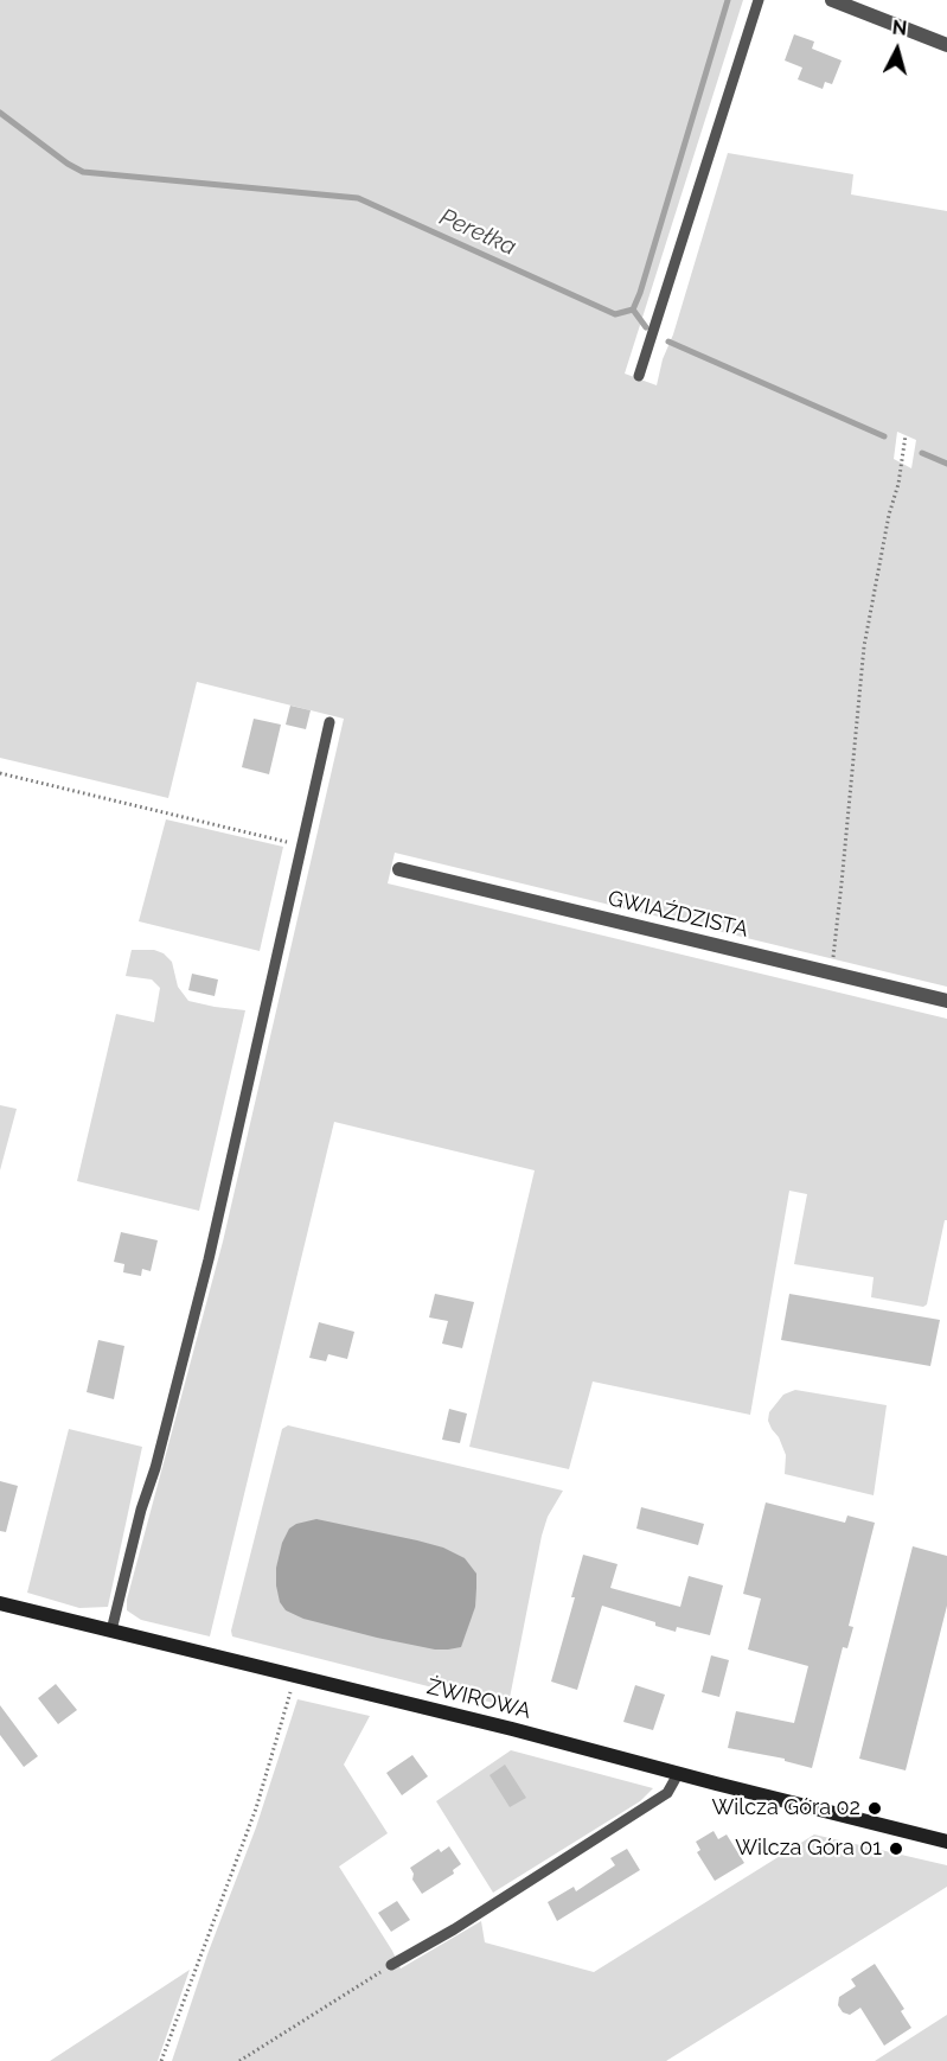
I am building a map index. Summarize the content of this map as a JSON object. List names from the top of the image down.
{
  "streets": {
    "street": ["GWIAŹDZISTA", "ŻWIROWA"]
  },
  "water": ["Perełka"],
  "places": ["Wilcza Góra 02", "Wilcza Góra 01"],
  "north": "top"
}
